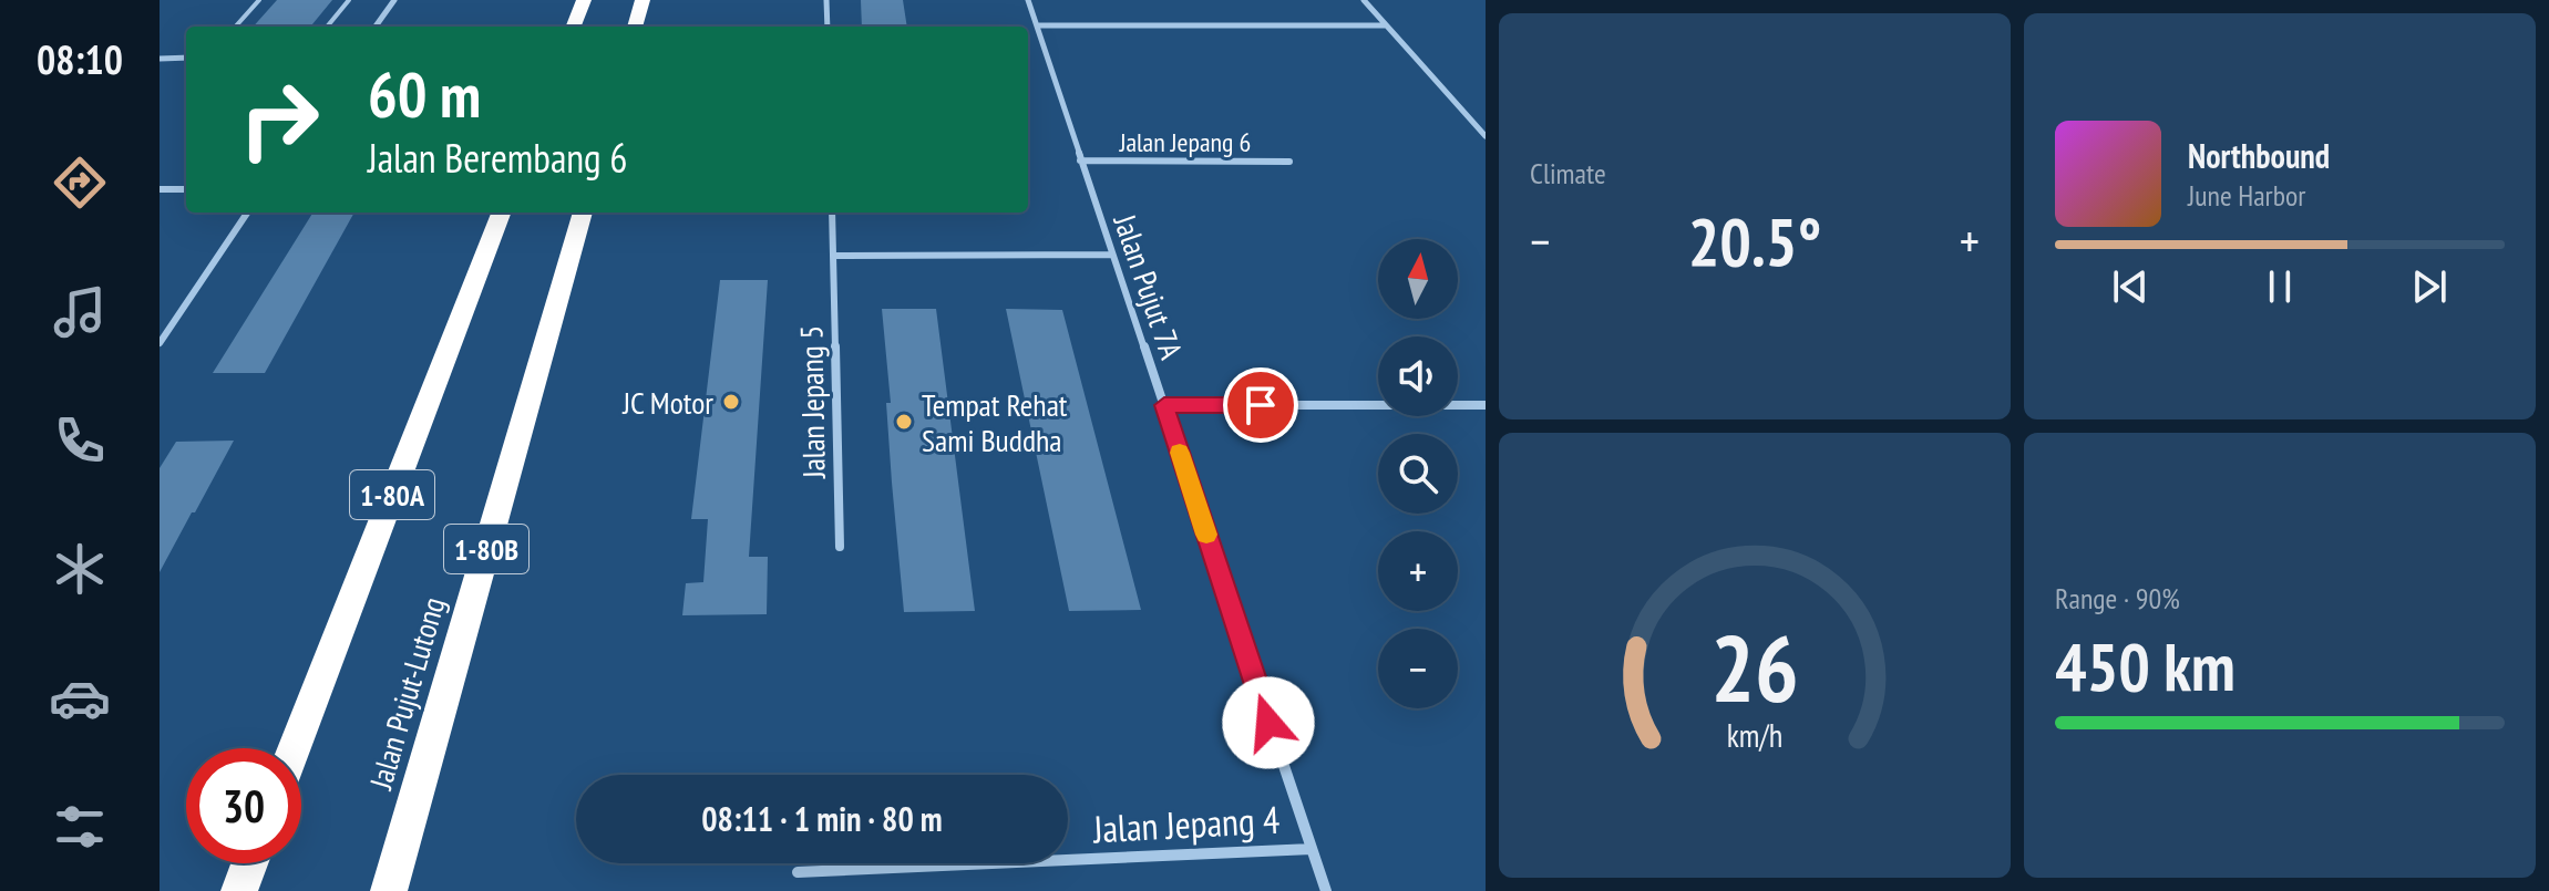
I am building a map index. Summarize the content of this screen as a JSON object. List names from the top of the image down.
{
  "streets": {
    "highway": ["1-80A", "1-80B", "Jalan Pujut-Lutong"],
    "street": [
      "Jalan Jepang 6",
      "Jalan Pujut 7A",
      "Jalan Jepang 5",
      "Jalan Jepang 4"
    ]
  },
  "crossings": [
    ["Jalan Jepang 6", "Jalan Pujut 7A"],
    ["Jalan Pujut 7A", "Jalan Jepang 4"]
  ],
  "places": ["JC Motor", "Tempat Rehat Sami Buddha"],
  "north": "top",
  "page": {
    "tabs": "08:10",
    "tile": [
      "Climate",
      ["Range · 90%", "450 km"]
    ],
    "turn": ["60 m", "Jalan Berembang 6"],
    "song": ["Northbound", "June Harbor"],
    "heat": ["−", "20.5°", "+"],
    "map_buttons": ["+", "−"],
    "limit": "30",
    "trip": "08:11 · 1 min · 80 m",
    "gauge": ["26", "km/h"]
  }
}
